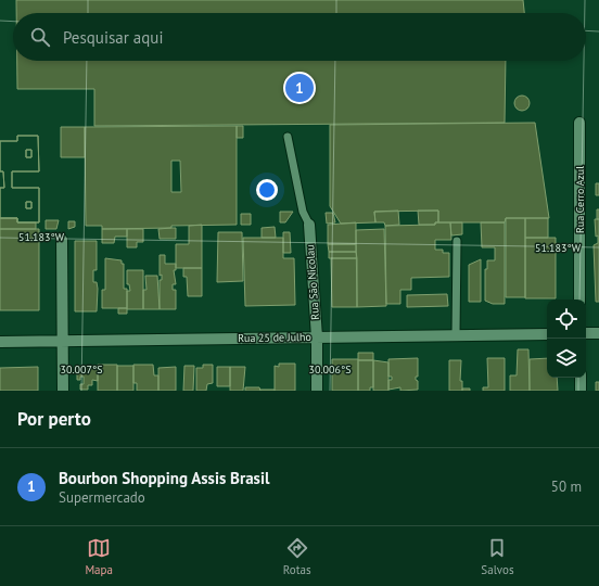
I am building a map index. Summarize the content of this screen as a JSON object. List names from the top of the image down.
{
  "streets": {
    "street": ["Rua Cerro Azul", "Rua São Nicolau", "Rua 25 de Julho"]
  },
  "crossings": [
    ["Rua São Nicolau", "Rua 25 de Julho"]
  ],
  "page": {
    "search": "Pesquisar aqui",
    "pins": "1",
    "heading": "Por perto",
    "list": [
      {
        "mark": "1",
        "name": "Bourbon Shopping Assis Brasil",
        "note": "Supermercado",
        "value": "50 m"
      }
    ],
    "nav": ["Mapa", "Rotas", "Salvos"]
  },
  "coordinates": ["51.183°W", "30.007°S", "30.006°S"]
}
